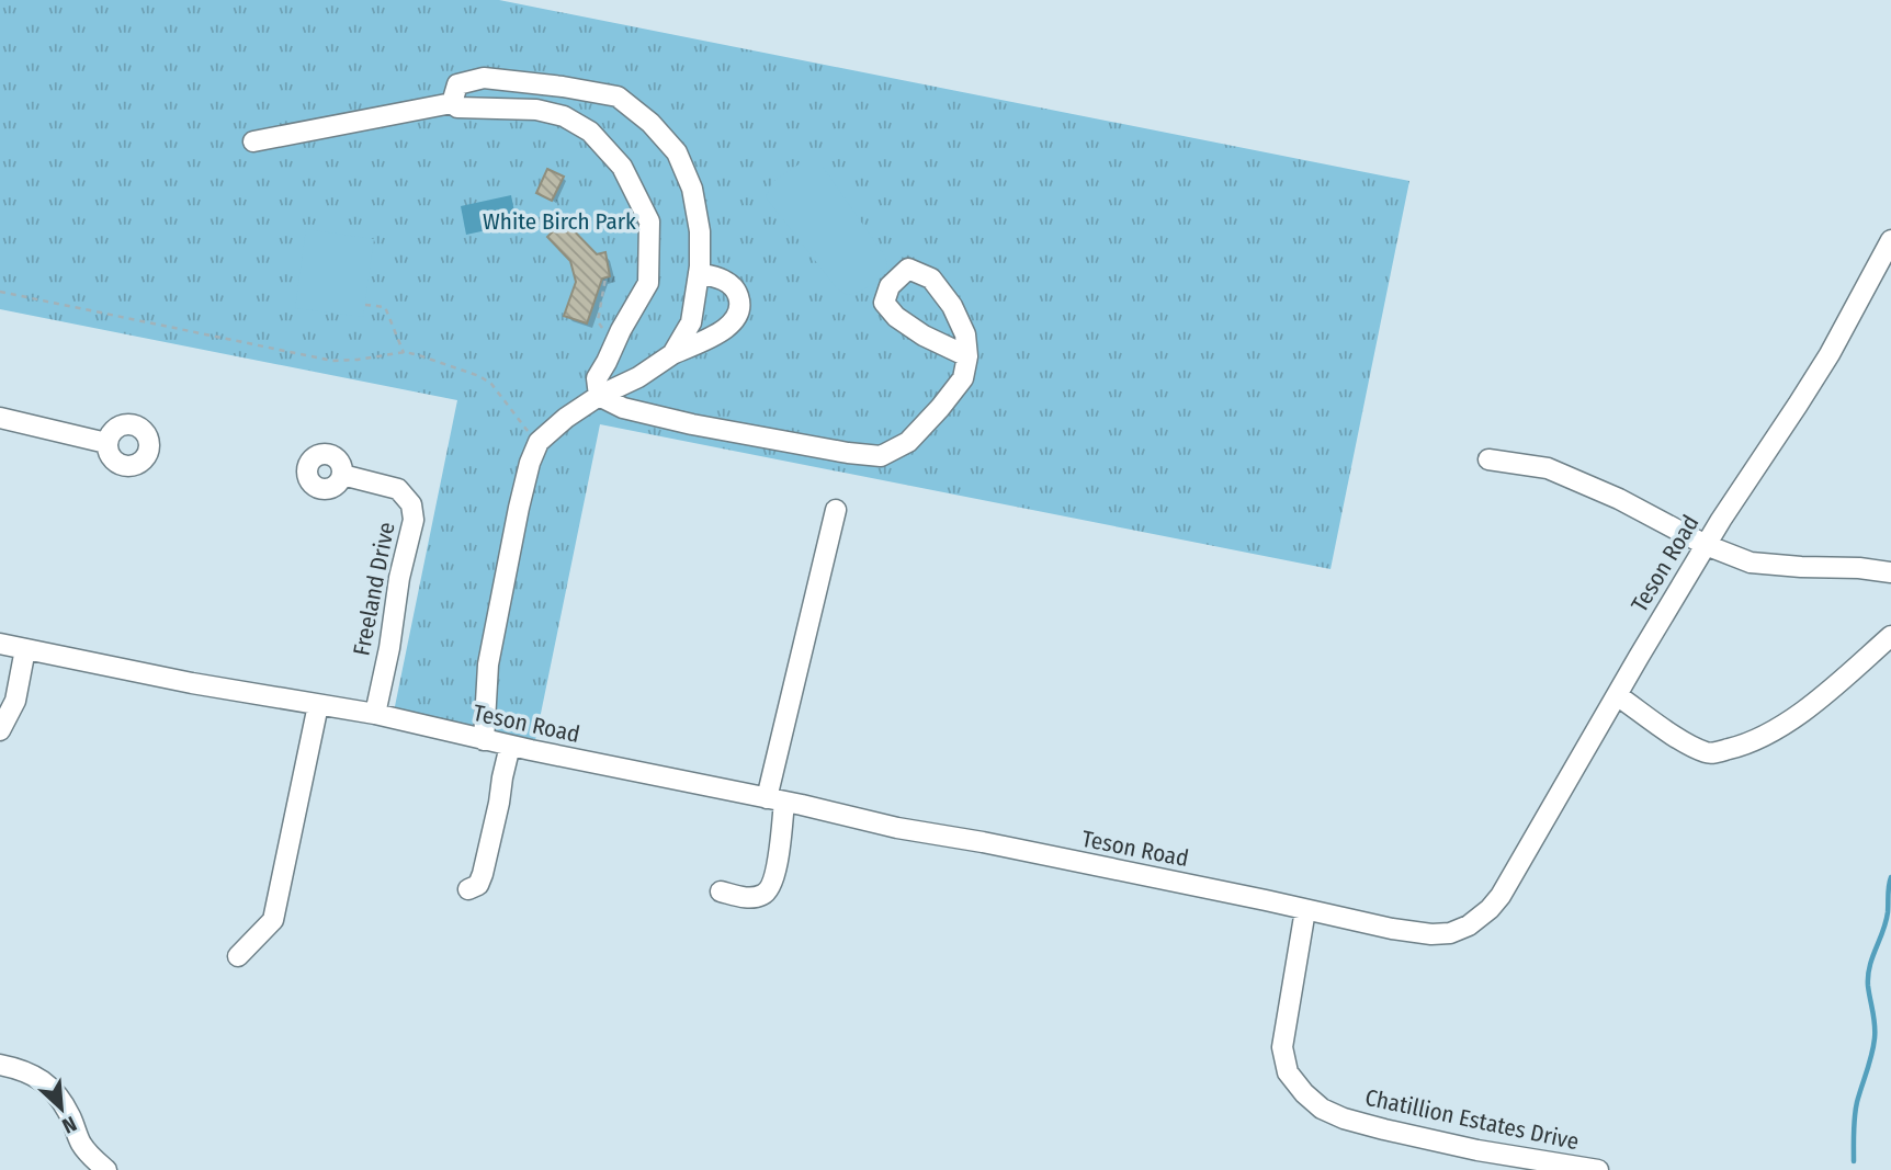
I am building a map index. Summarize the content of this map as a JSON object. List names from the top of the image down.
{
  "streets": {
    "street": ["Teson Road", "Freeland Drive", "Chatillion Estates Drive"]
  },
  "crossings": [
    ["Teson Road", "Freeland Drive"],
    ["Teson Road", "Chatillion Estates Drive"]
  ],
  "parks": ["White Birch Park"],
  "north": "bottom right"
}
